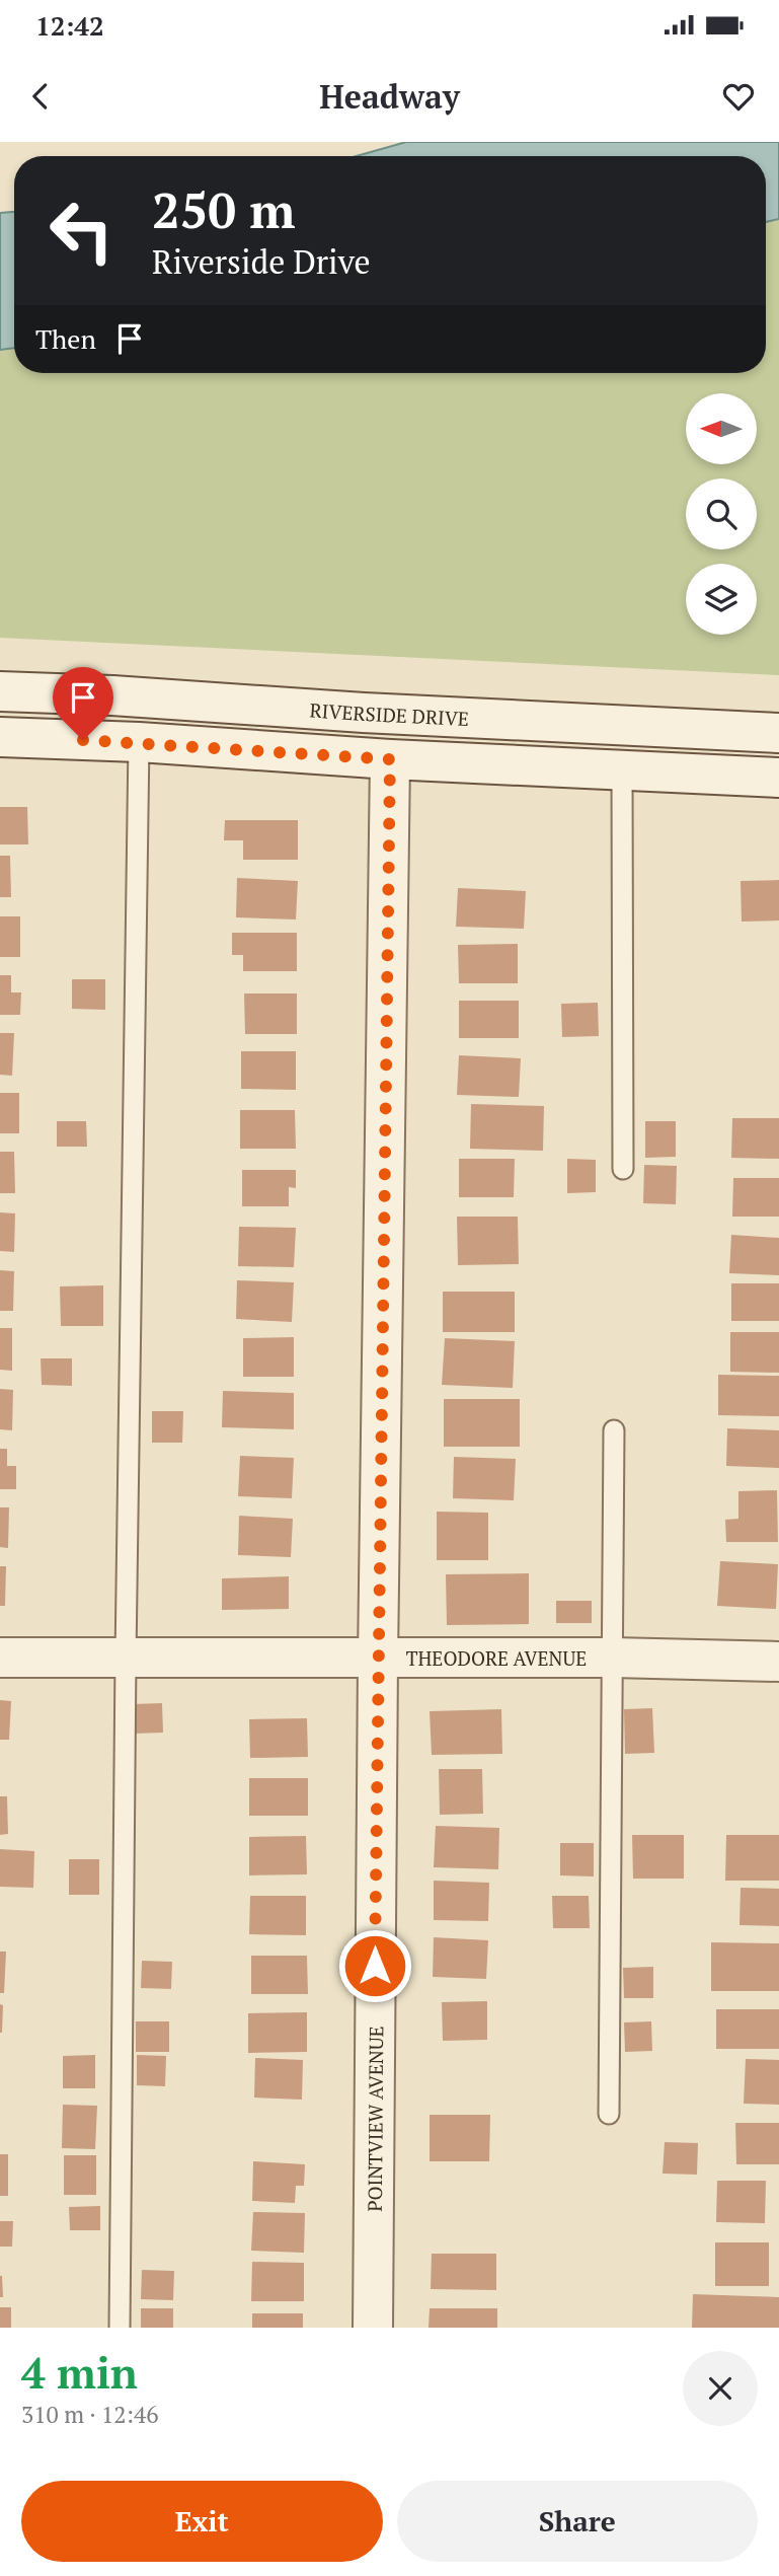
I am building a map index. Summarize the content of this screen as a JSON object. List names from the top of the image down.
{
  "streets": {
    "street": ["RIVERSIDE DRIVE", "THEODORE AVENUE", "POINTVIEW AVENUE"]
  },
  "crossings": [
    ["THEODORE AVENUE", "POINTVIEW AVENUE"]
  ],
  "north": "left",
  "page": {
    "status": "12:42",
    "header": "Headway",
    "turn": ["250 m", "Riverside Drive"],
    "then": "Then",
    "heading": ["4 min", "310 m · 12:46"],
    "buttons": ["Exit", "Share"]
  }
}
